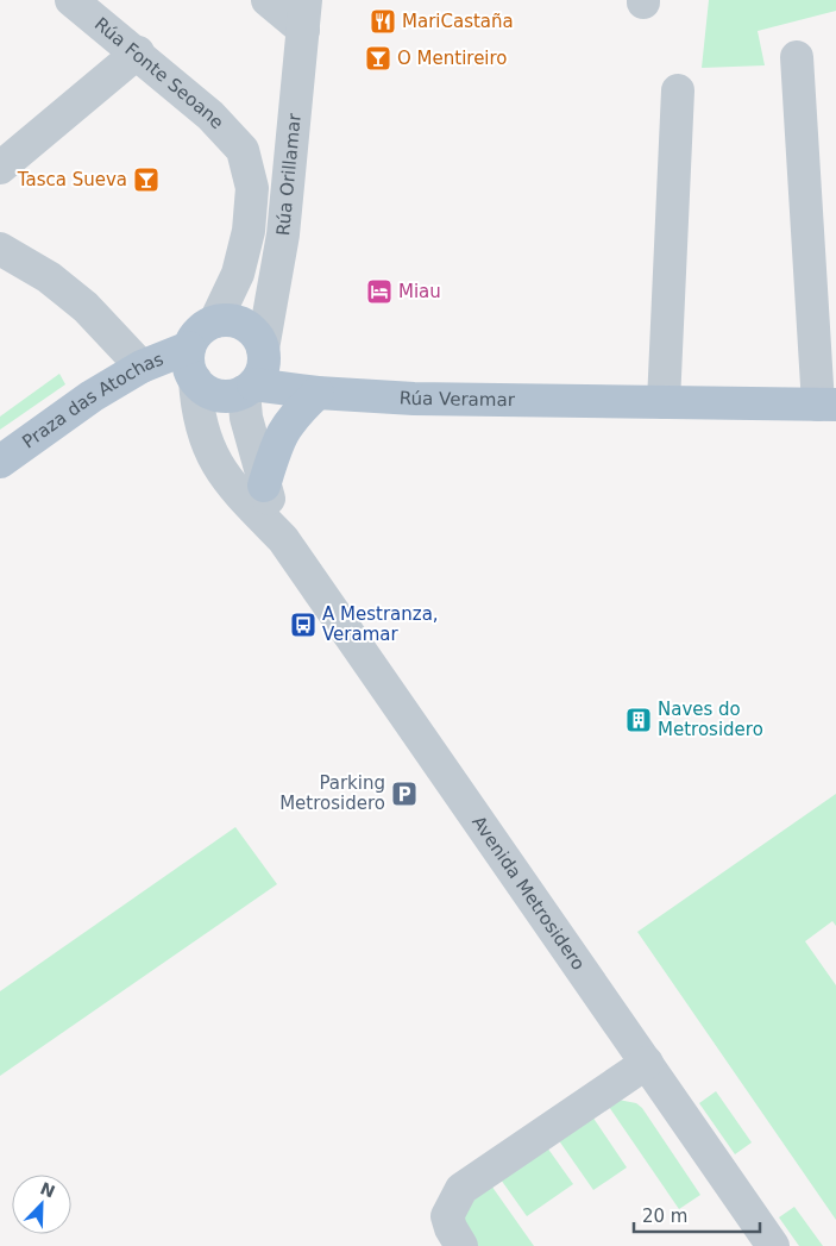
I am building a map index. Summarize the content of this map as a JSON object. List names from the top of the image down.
{
  "streets": {
    "main road": ["Rúa Veramar", "Praza das Atochas"],
    "street": ["Rúa Fonte Seoane", "Rúa Orillamar", "Avenida Metrosidero"]
  },
  "crossings": [
    ["Rúa Fonte Seoane", "Praza das Atochas"],
    ["Rúa Orillamar", "Rúa Veramar"],
    ["Rúa Orillamar", "Praza das Atochas"],
    ["Rúa Orillamar", "Avenida Metrosidero"],
    ["Rúa Veramar", "Praza das Atochas"],
    ["Rúa Veramar", "Avenida Metrosidero"],
    ["Praza das Atochas", "Avenida Metrosidero"]
  ],
  "places": {
    "restaurant": ["MariCastaña"],
    "bar": ["O Mentireiro", "Tasca Sueva"],
    "hotel": ["Miau"],
    "bus stop": ["A Mestranza, Veramar"],
    "building": ["Naves do Metrosidero"],
    "parking": ["Parking Metrosidero"]
  },
  "scale_bar": "20 m",
  "north": "top right"
}
